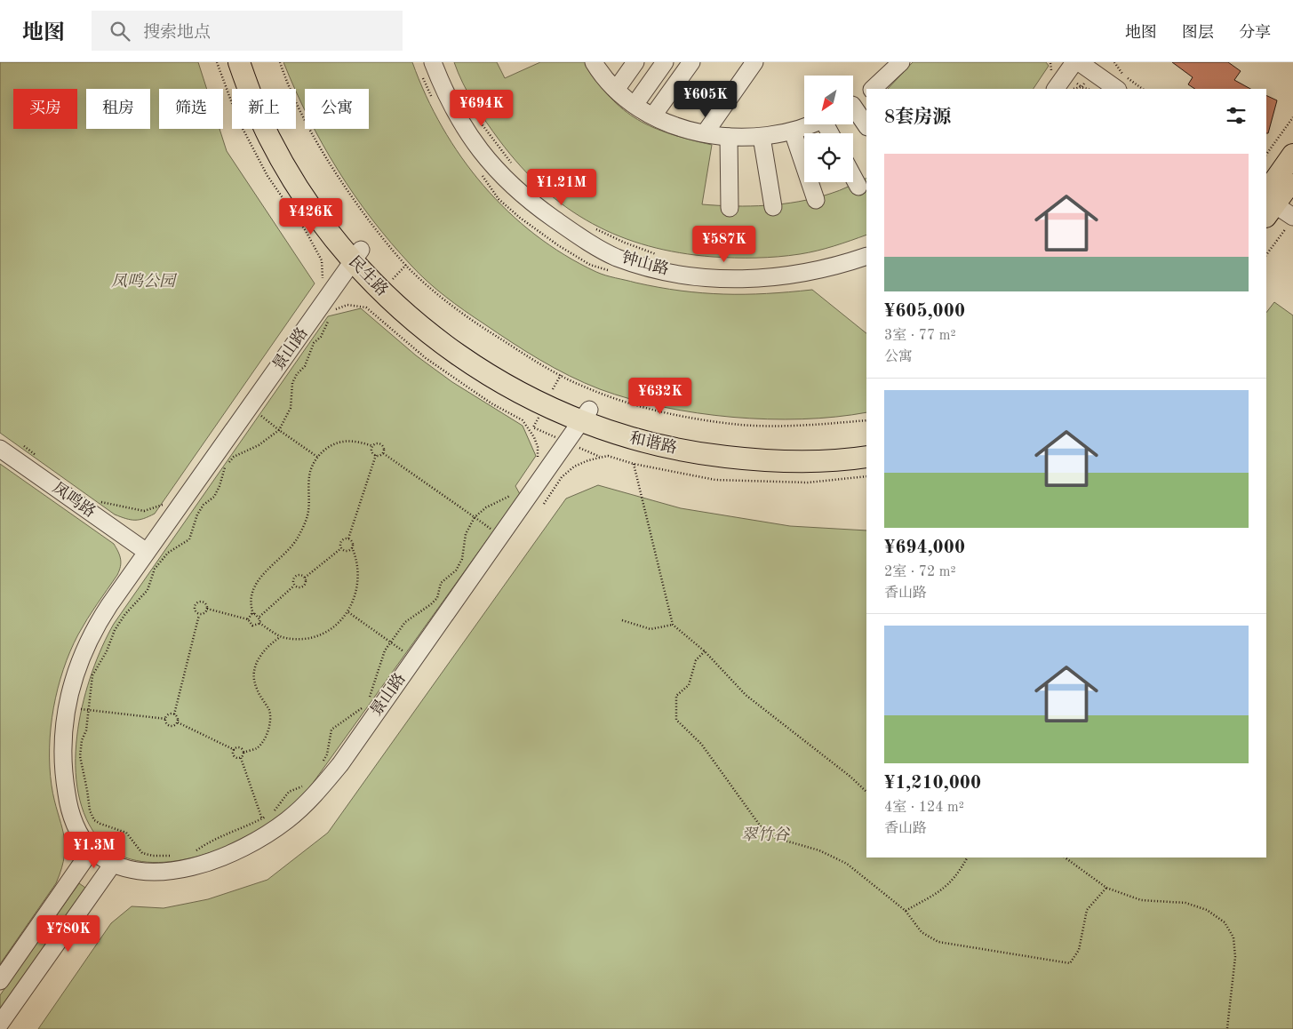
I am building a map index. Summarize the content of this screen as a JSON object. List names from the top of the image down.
{
  "streets": {
    "main road": ["民生路", "和谐路"],
    "street": ["钟山路", "景山路", "凤鸣路"]
  },
  "crossings": [
    ["民生路", "景山路"],
    ["民生路", "和谐路"],
    ["景山路", "和谐路"],
    ["景山路", "凤鸣路"]
  ],
  "parks": ["凤鸣公园", "翠竹谷"],
  "north": "bottom left",
  "page": {
    "header": "地图",
    "search": "搜索地点",
    "nav": ["地图", "图层", "分享"],
    "price": [
      "¥605K",
      "¥694K",
      "¥1.21M",
      "¥426K",
      "¥587K",
      "¥632K",
      "¥1.3M",
      "¥780K"
    ],
    "chip": [
      "买房",
      "租房",
      "筛选",
      "新上",
      "公寓"
    ],
    "heading": "8套房源",
    "list": [
      {
        "name": "¥605,000",
        "note": "3室 · 77 m² · 公寓"
      },
      {
        "name": "¥694,000",
        "note": "2室 · 72 m² · 香山路"
      },
      {
        "name": "¥1,210,000",
        "note": "4室 · 124 m² · 香山路"
      }
    ]
  }
}
